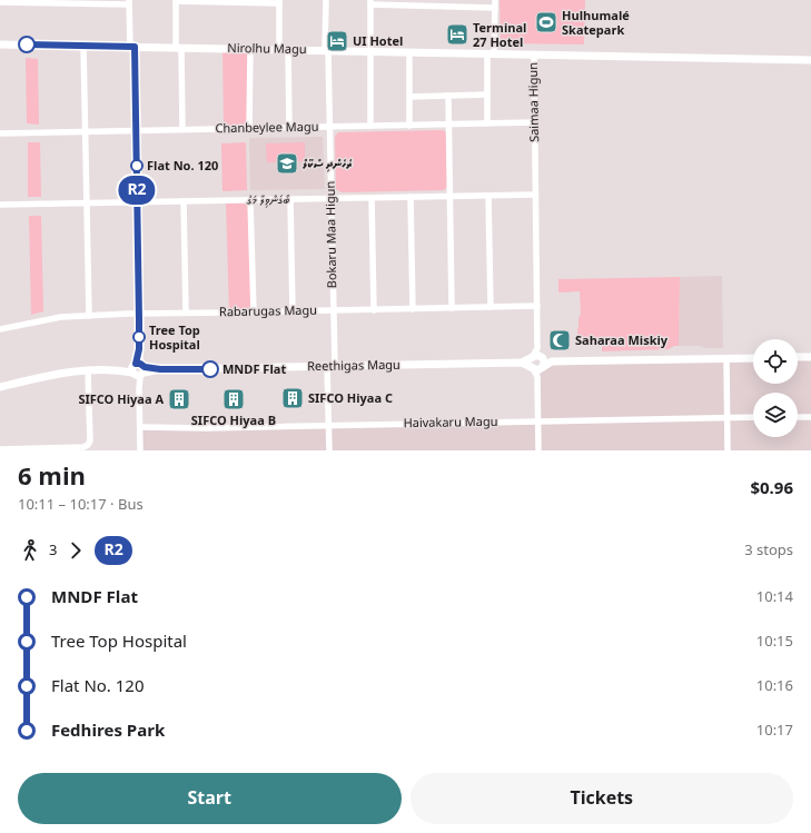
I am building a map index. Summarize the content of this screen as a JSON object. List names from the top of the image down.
{
  "streets": {
    "street": [
      "Nirolhu Magu",
      "Saimaa Higun",
      "Chanbeylee Magu",
      "ބޯގަންވިލާ މަގު",
      "Bokaru Maa Higun",
      "Rabarugas Magu",
      "Reethigas Magu",
      "Haivakaru Magu"
    ]
  },
  "crossings": [
    ["Nirolhu Magu", "Saimaa Higun"],
    ["Nirolhu Magu", "Bokaru Maa Higun"],
    ["Saimaa Higun", "Chanbeylee Magu"],
    ["Saimaa Higun", "ބޯގަންވިލާ މަގު"],
    ["Saimaa Higun", "Rabarugas Magu"],
    ["Saimaa Higun", "Reethigas Magu"],
    ["Chanbeylee Magu", "Bokaru Maa Higun"],
    ["ބޯގަންވިލާ މަގު", "Bokaru Maa Higun"],
    ["Bokaru Maa Higun", "Rabarugas Magu"],
    ["Bokaru Maa Higun", "Reethigas Magu"],
    ["Bokaru Maa Higun", "Haivakaru Magu"]
  ],
  "places": {
    "sports": ["Hulhumalé Skatepark"],
    "hotel": ["Terminal 27 Hotel", "UI Hotel"],
    "school or university": ["ރެހެންދި ސްކޫލް"],
    "other": ["Flat No. 120", "Tree Top Hospital", "MNDF Flat"],
    "mosque": ["Saharaa Miskiy"],
    "building": ["SIFCO Hiyaa C", "SIFCO Hiyaa A", "SIFCO Hiyaa B"]
  },
  "lines": ["bus line R2"],
  "page": {
    "on_map": "R2",
    "heading": ["6 min", "10:11 – 10:17 · Bus", "$0.96"],
    "legs": ["3", "R2", "3 stops"],
    "list": [
      {
        "name": "MNDF Flat",
        "value": "10:14"
      },
      {
        "name": "Tree Top Hospital",
        "value": "10:15"
      },
      {
        "name": "Flat No. 120",
        "value": "10:16"
      },
      {
        "name": "Fedhires Park",
        "value": "10:17"
      }
    ],
    "buttons": ["Start", "Tickets"]
  }
}
